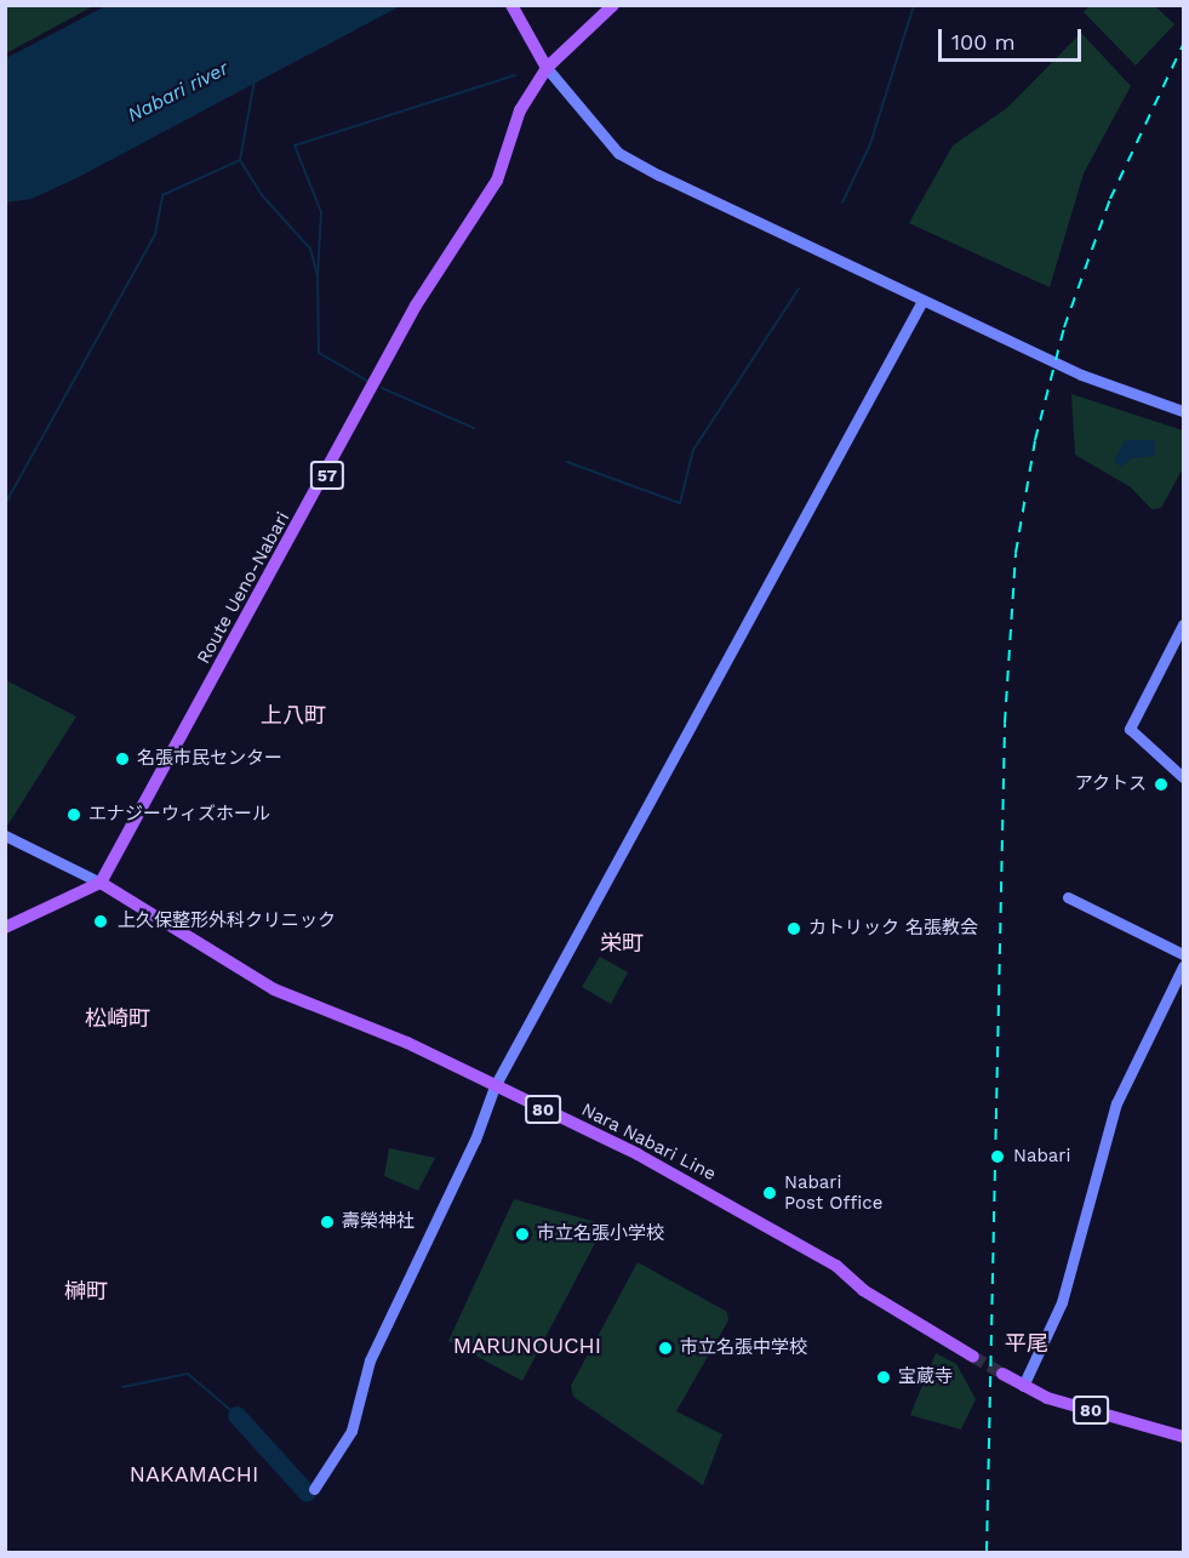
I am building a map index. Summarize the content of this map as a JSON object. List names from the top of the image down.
{
  "streets": {
    "main road": [
      "57",
      "Route Ueno-Nabari",
      "80",
      "Nara Nabari Line"
    ]
  },
  "crossings": [
    ["Route Ueno-Nabari", "Nara Nabari Line"]
  ],
  "districts": [
    "上八町",
    "栄町",
    "松崎町",
    "榊町",
    "平尾",
    "MARUNOUCHI",
    "NAKAMACHI"
  ],
  "water": ["Nabari river"],
  "places": [
    "名張市民センター",
    "アクトス",
    "エナジーウィズホール",
    "上久保整形外科クリニック",
    "カトリック 名張教会",
    "Nabari",
    "Nabari Post Office",
    "壽榮神社",
    "市立名張小学校",
    "市立名張中学校",
    "宝蔵寺"
  ],
  "scale_bar": "100 m"
}
